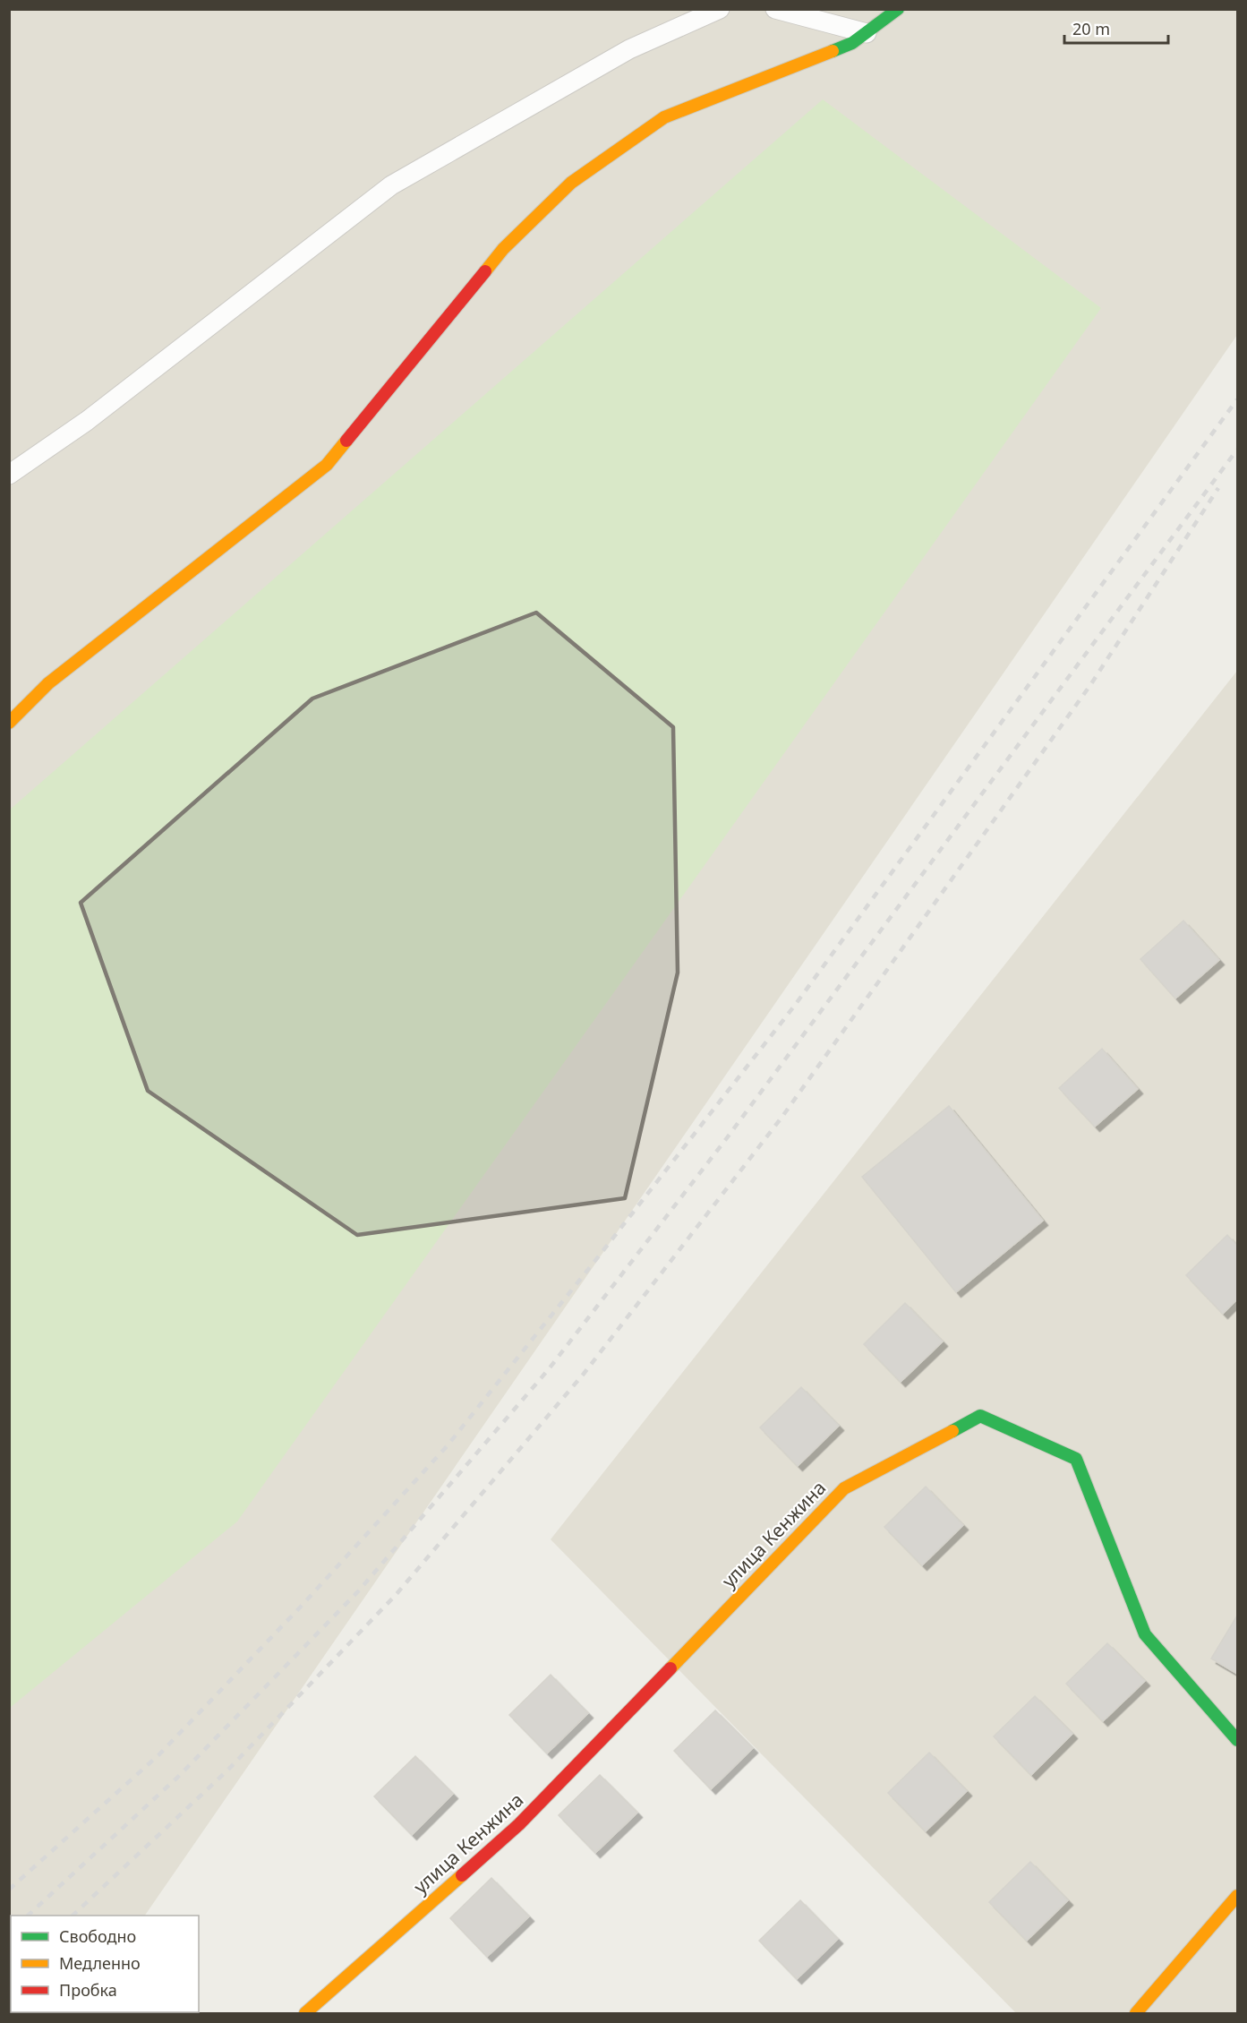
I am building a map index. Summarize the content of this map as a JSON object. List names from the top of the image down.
{
  "streets": {
    "street": ["улица Кенжина"]
  },
  "legend": ["Свободно", "Медленно", "Пробка"],
  "scale_bar": "20 m"
}
